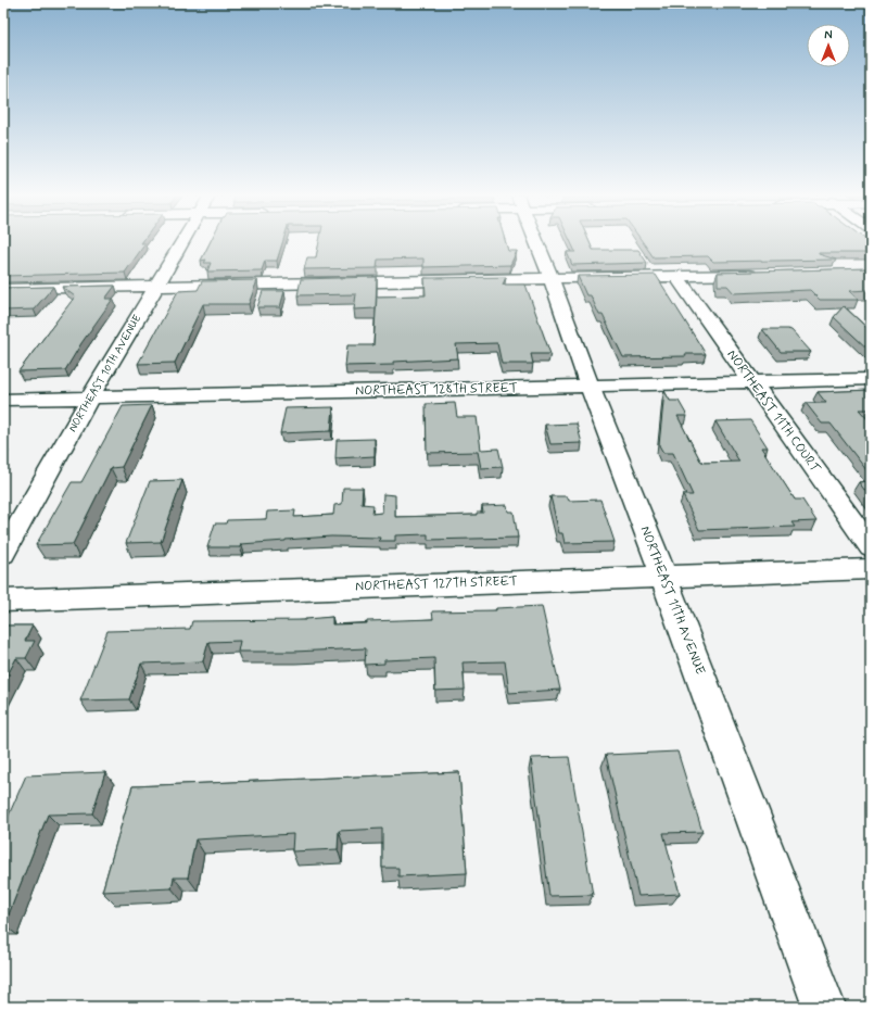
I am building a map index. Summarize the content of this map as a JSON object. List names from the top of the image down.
{
  "streets": {
    "street": [
      "NORTHEAST 10TH AVENUE",
      "NORTHEAST 128TH STREET",
      "NORTHEAST 11TH COURT",
      "NORTHEAST 127TH STREET",
      "NORTHEAST 11TH AVENUE"
    ]
  },
  "crossings": [
    ["NORTHEAST 10TH AVENUE", "NORTHEAST 128TH STREET"],
    ["NORTHEAST 128TH STREET", "NORTHEAST 11TH COURT"],
    ["NORTHEAST 128TH STREET", "NORTHEAST 11TH AVENUE"],
    ["NORTHEAST 127TH STREET", "NORTHEAST 11TH AVENUE"]
  ],
  "north": "top"
}
